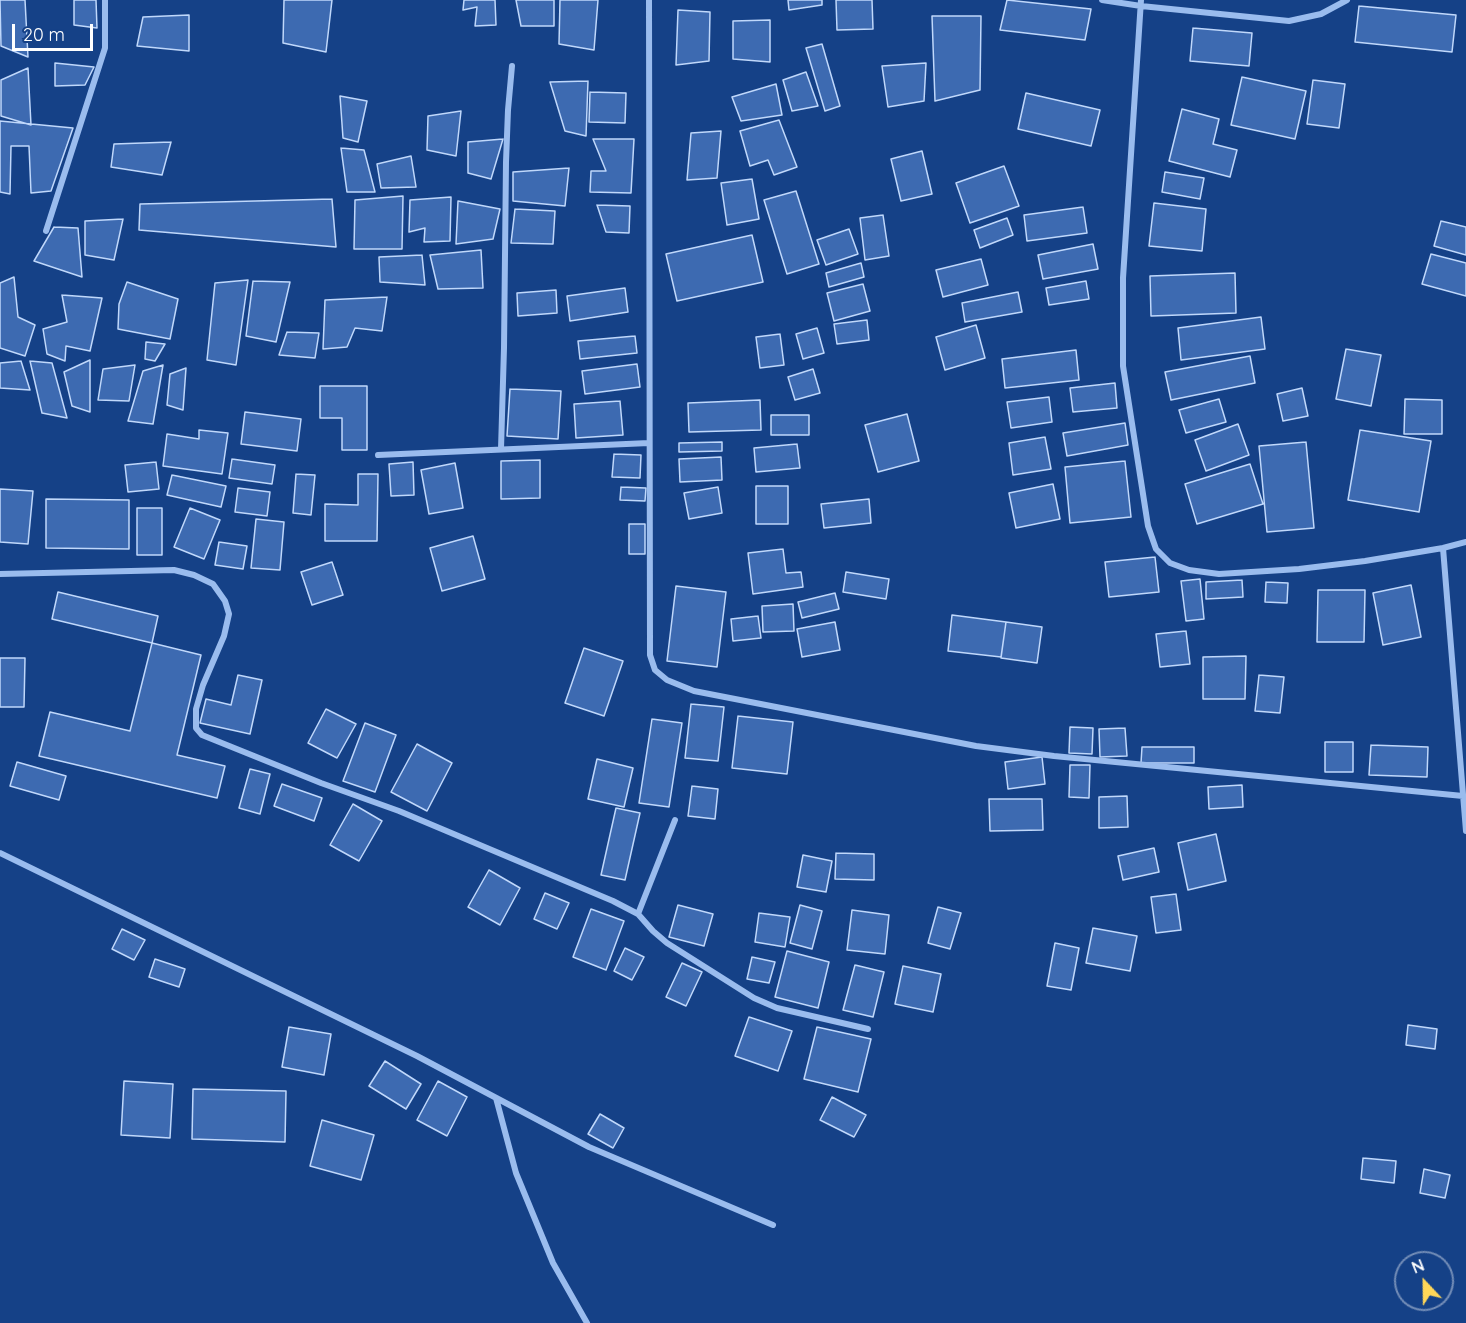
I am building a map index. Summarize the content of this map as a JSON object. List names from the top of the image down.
{
  "scale_bar": "20 m",
  "north": "top"
}
